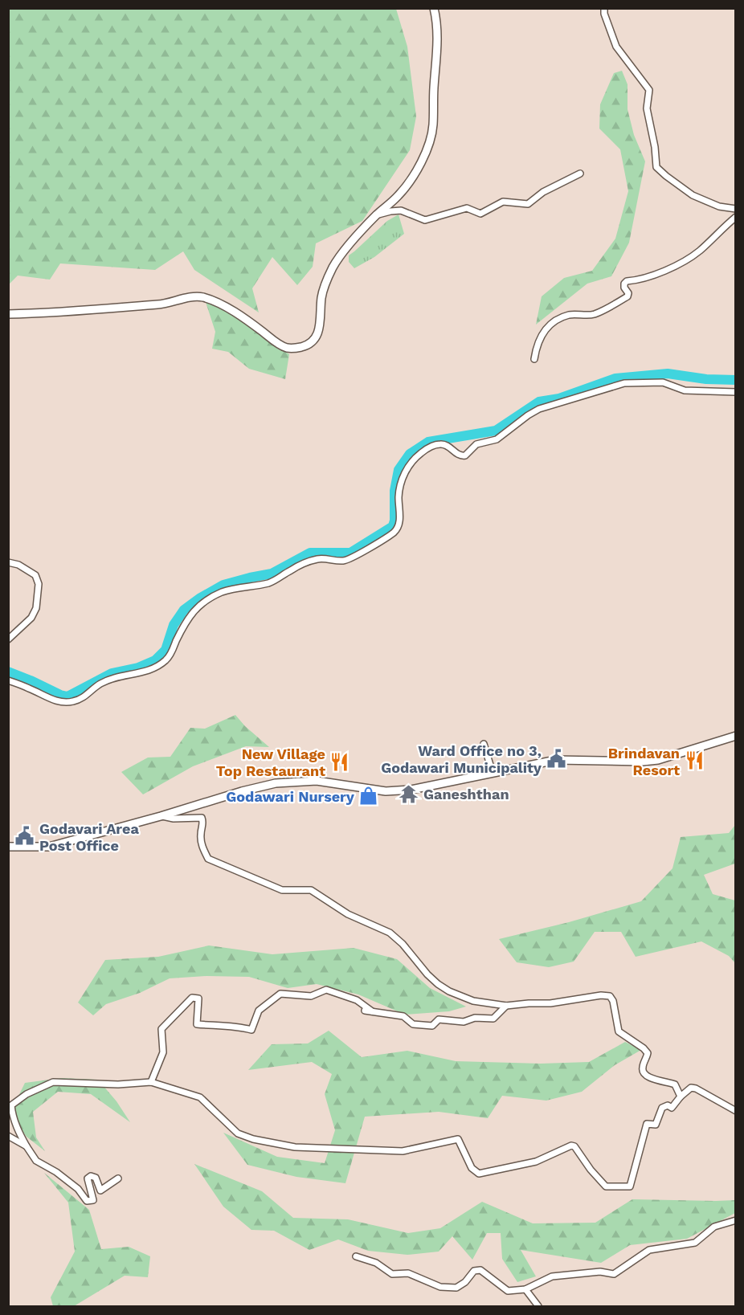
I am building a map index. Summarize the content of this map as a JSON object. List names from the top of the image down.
{
  "places": {
    "public building": ["Ward Office no 3, Godawari Municipality", "Godavari Area Post Office"],
    "restaurant": ["Brindavan Resort", "New Village Top Restaurant"],
    "temple": ["Ganeshthan"],
    "shop": ["Godawari Nursery"]
  }
}
